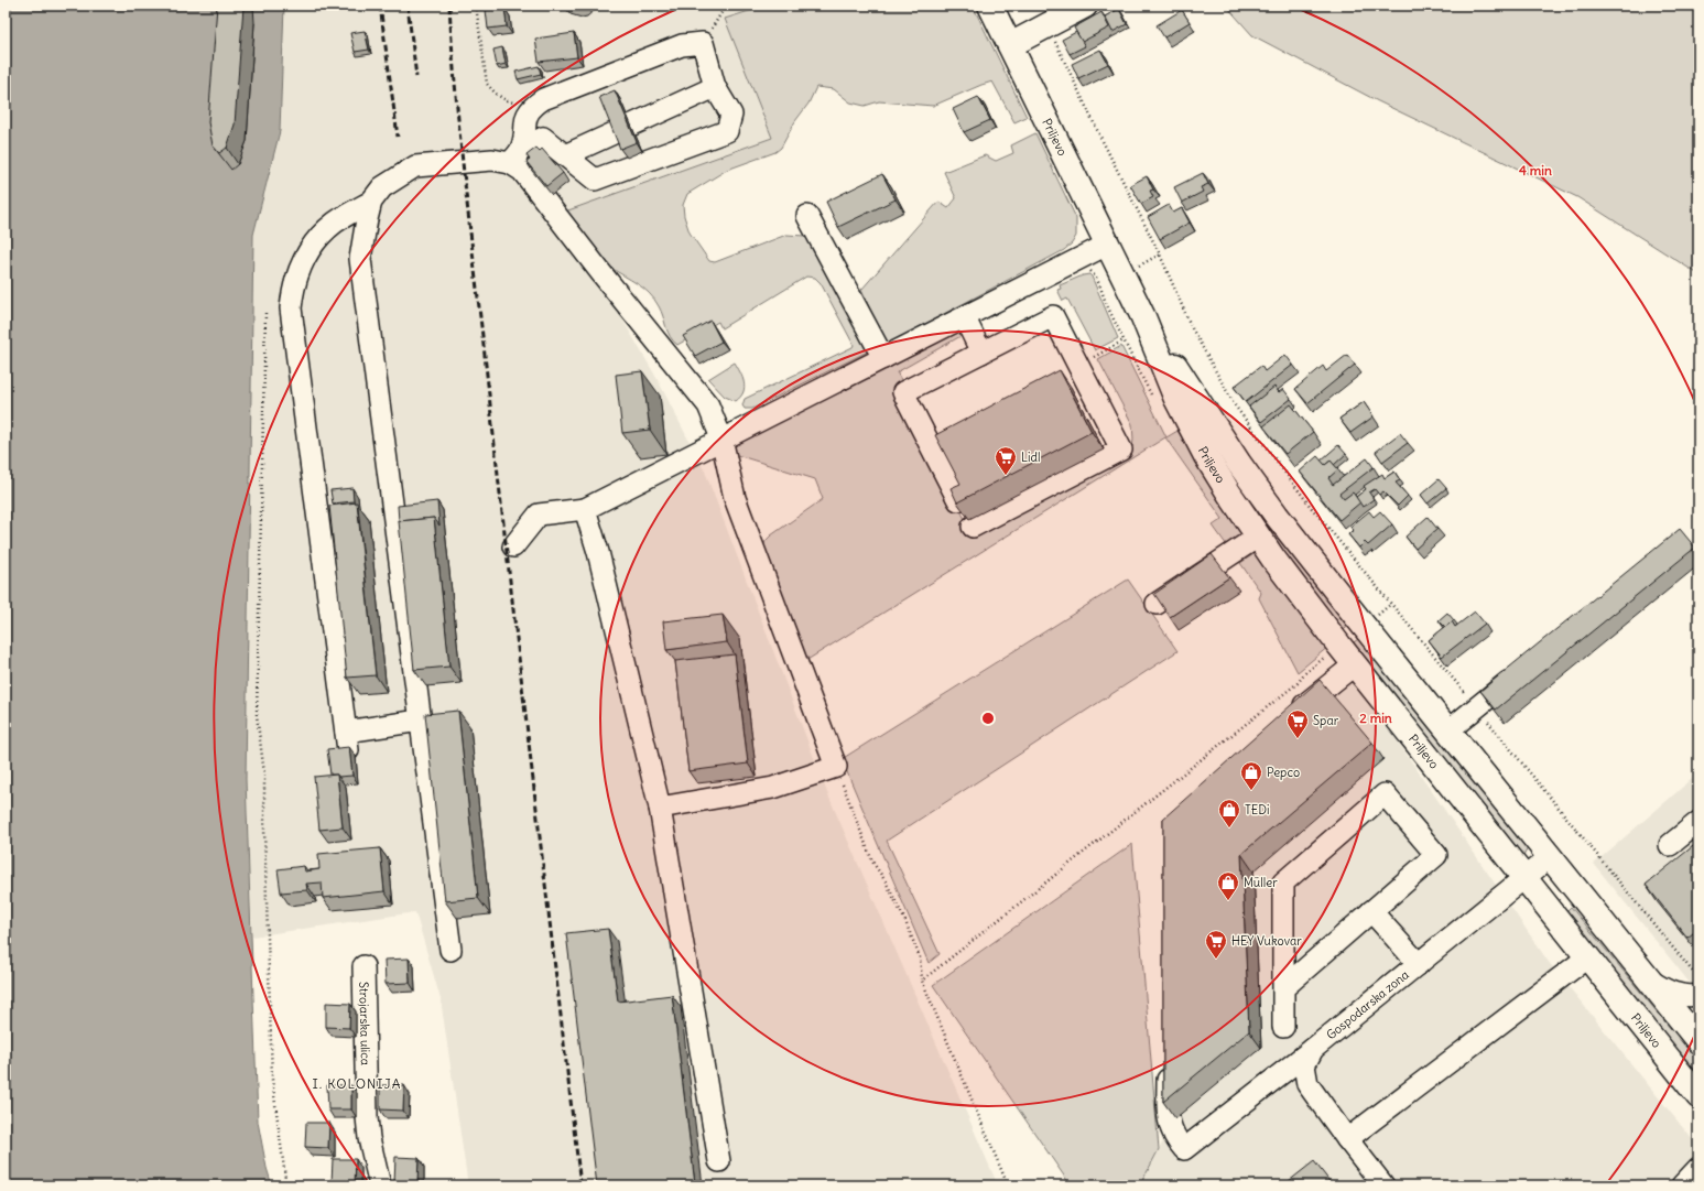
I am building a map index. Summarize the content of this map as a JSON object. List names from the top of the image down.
{
  "streets": {
    "main road": ["Priljevo"],
    "street": ["Gospodarska zona", "Strojarska ulica"]
  },
  "crossings": [
    ["Priljevo", "Gospodarska zona"]
  ],
  "districts": ["I. KOLONIJA"],
  "places": {
    "supermarket": ["Lidl", "Spar", "HEY Vukovar"],
    "shop": ["Pepco", "TEDi", "Müller"]
  },
  "rings": ["4 min", "2 min"]
}
